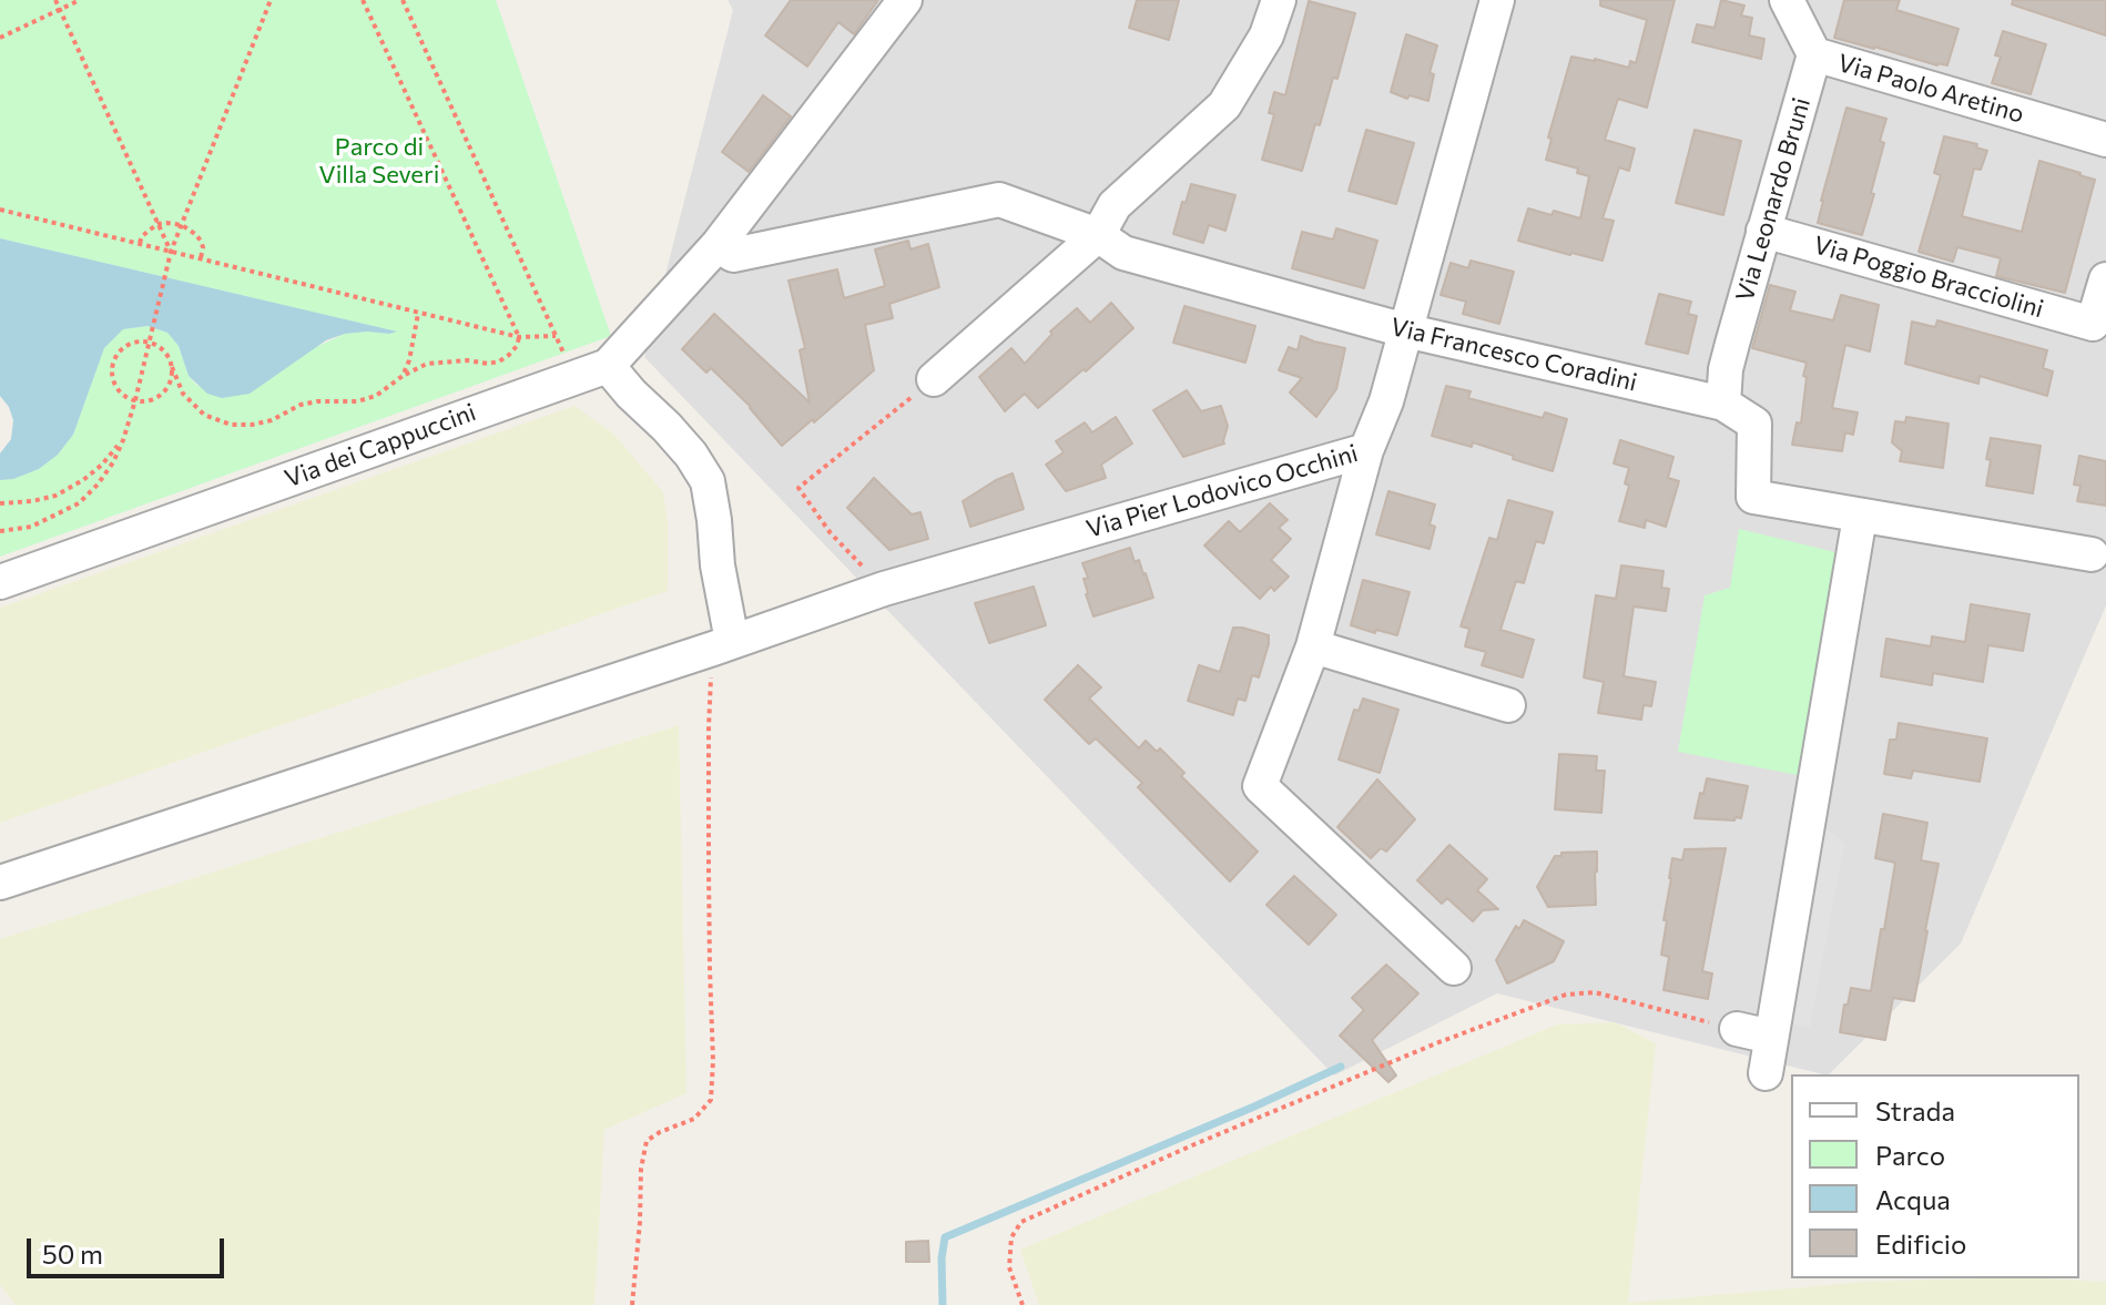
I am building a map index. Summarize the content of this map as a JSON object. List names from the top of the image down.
{
  "streets": {
    "street": [
      "Via Paolo Aretino",
      "Via Leonardo Bruni",
      "Via Poggio Bracciolini",
      "Via Francesco Coradini",
      "Via dei Cappuccini",
      "Via Pier Lodovico Occhini"
    ]
  },
  "crossings": [
    ["Via Paolo Aretino", "Via Leonardo Bruni"],
    ["Via Leonardo Bruni", "Via Poggio Bracciolini"],
    ["Via Leonardo Bruni", "Via Francesco Coradini"],
    ["Via Francesco Coradini", "Via Pier Lodovico Occhini"]
  ],
  "parks": ["Parco di Villa Severi"],
  "legend": [
    "Strada",
    "Parco",
    "Acqua",
    "Edificio"
  ],
  "scale_bar": "50 m"
}
